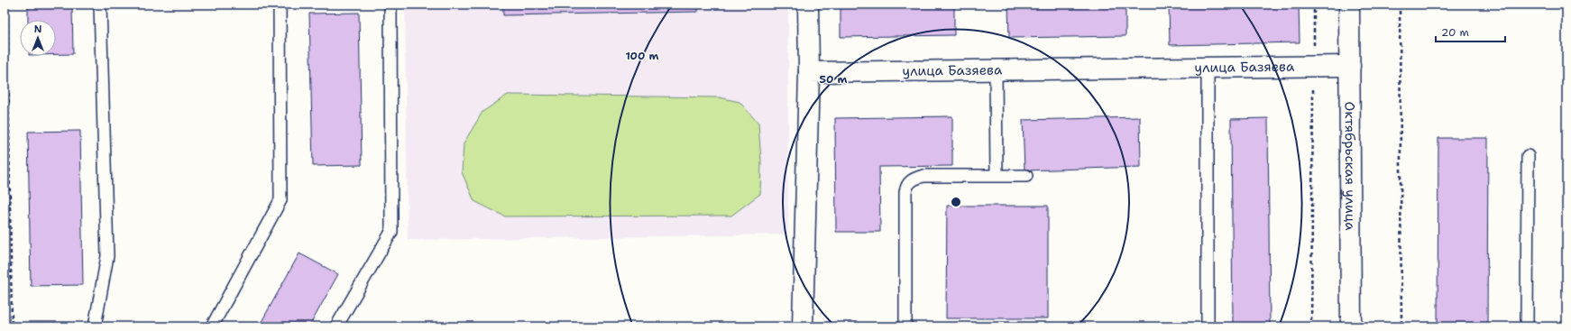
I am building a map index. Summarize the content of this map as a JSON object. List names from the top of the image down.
{
  "streets": {
    "street": ["улица Базяева", "Октябрьская улица"]
  },
  "crossings": [
    ["улица Базяева", "Октябрьская улица"]
  ],
  "scale_bar": "20 m",
  "north": "top",
  "rings": ["100 m", "50 m"]
}
